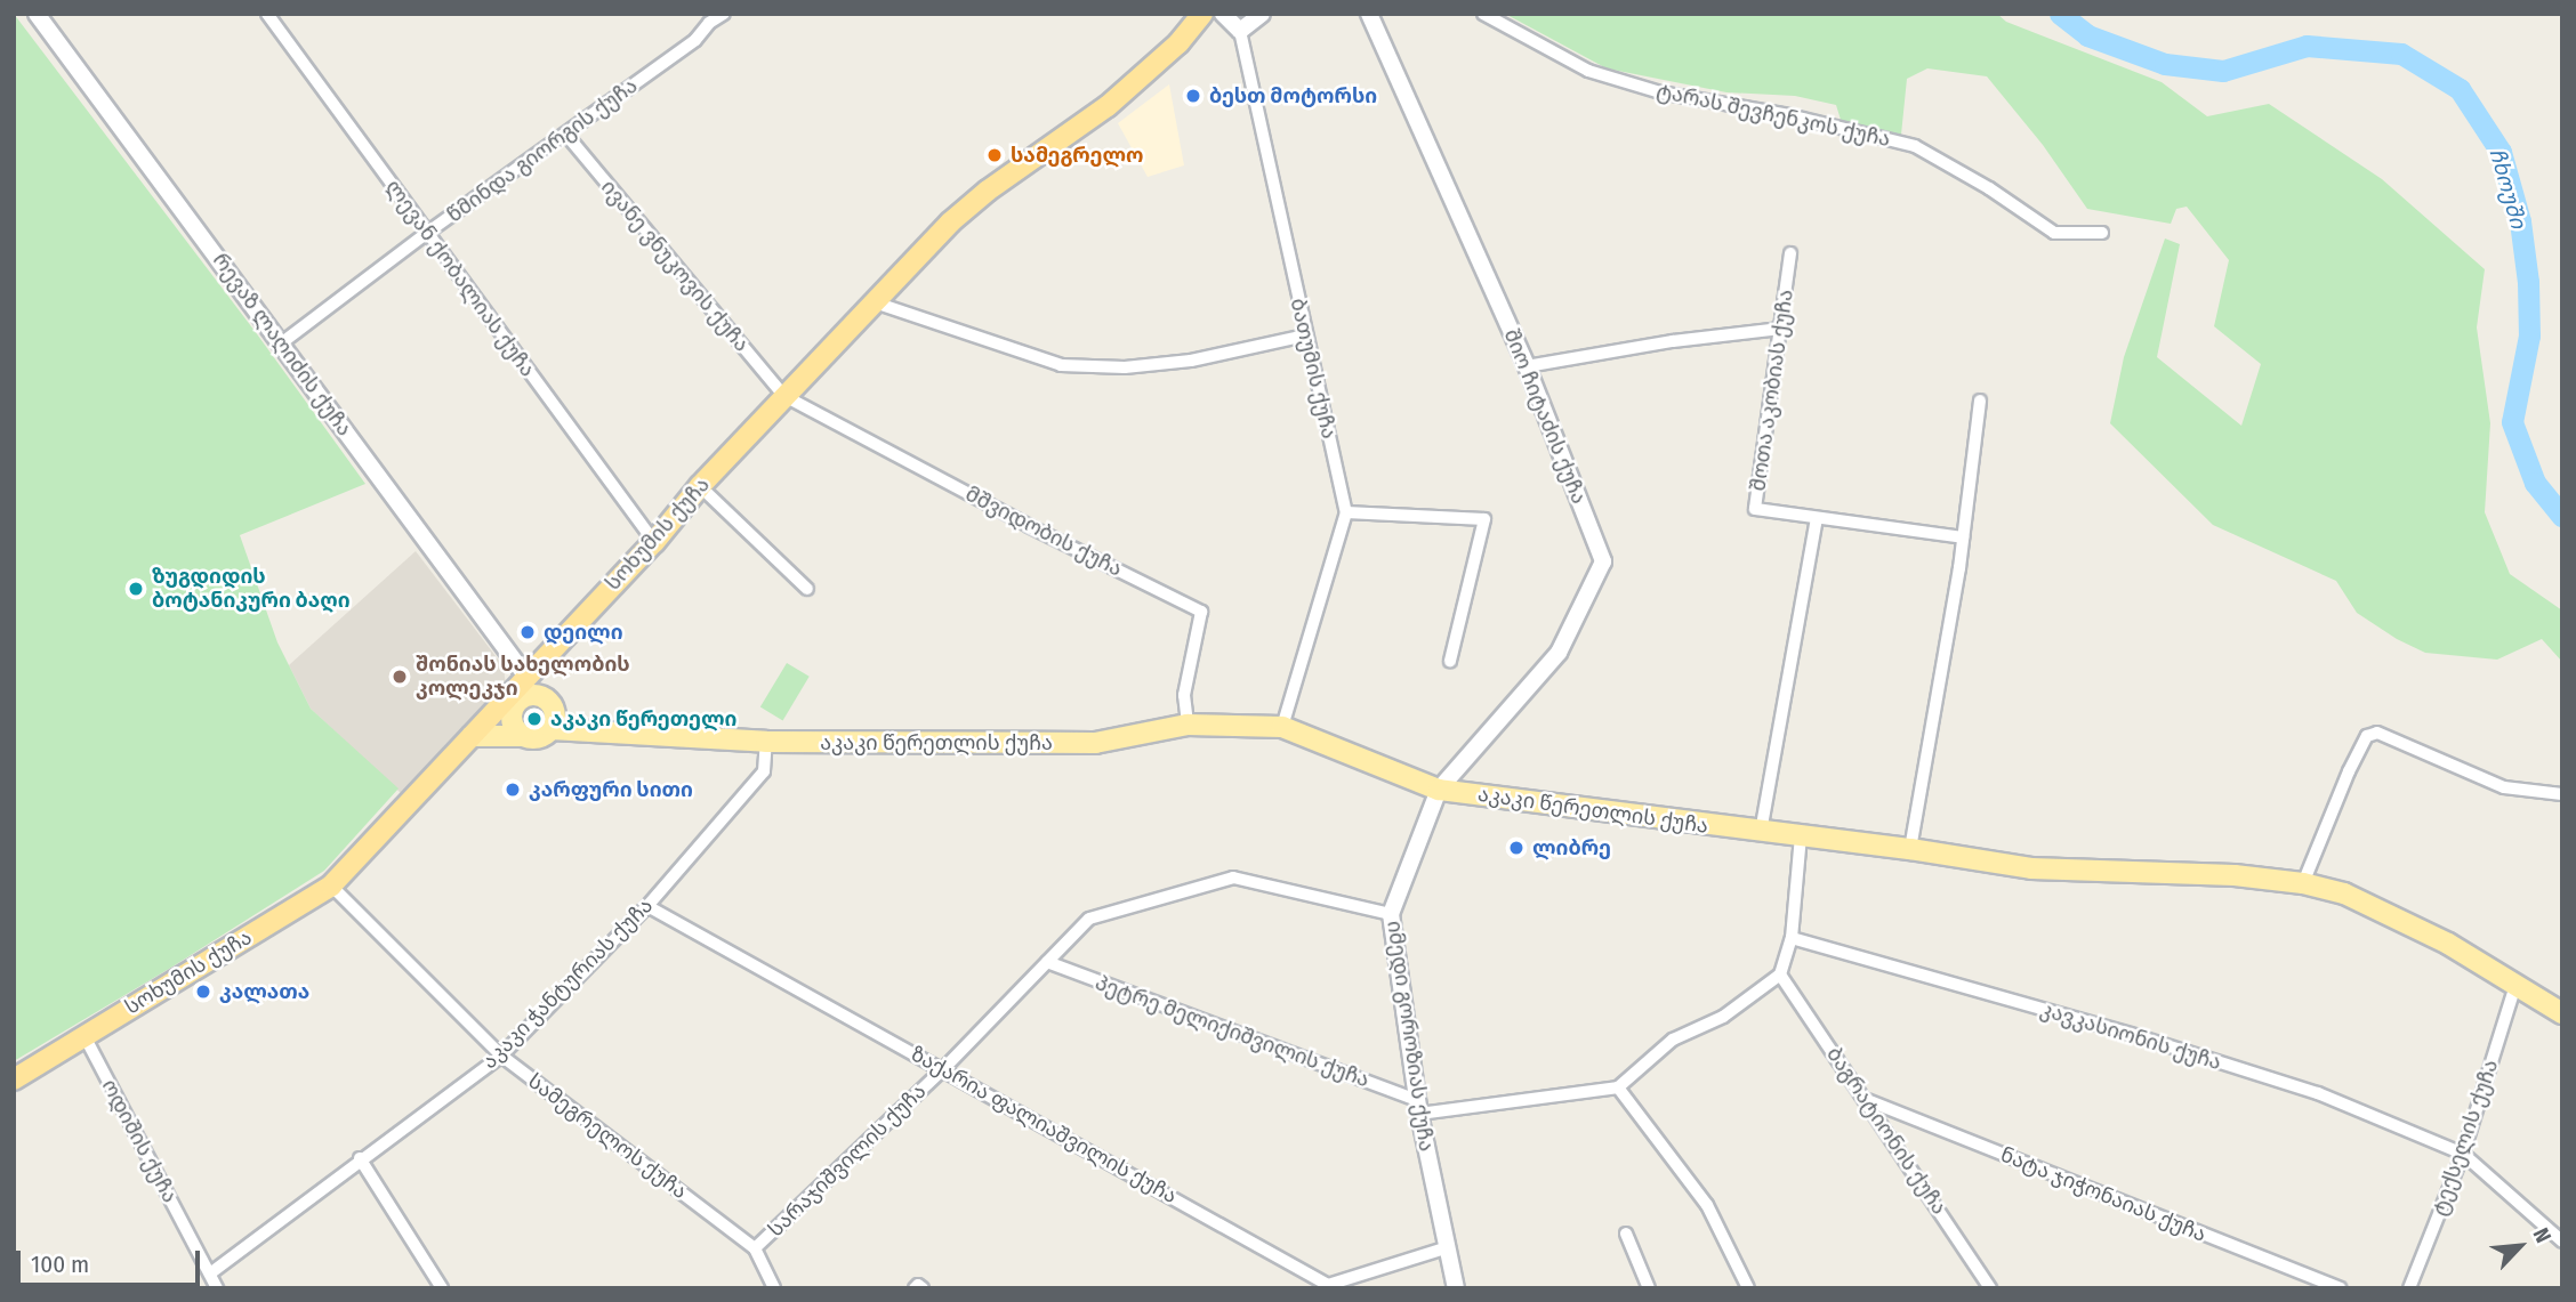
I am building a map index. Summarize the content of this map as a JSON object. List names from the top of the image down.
{
  "streets": {
    "highway": ["სოხუმის ქუჩა"],
    "main road": ["აკაკი წერეთლის ქუჩა"],
    "street": [
      "ტარას შევჩენკოს ქუჩა",
      "წმინდა გიორგის ქუჩა",
      "ივანე ვნუკოვის ქუჩა",
      "ლევან ქობალიას ქუჩა",
      "რევაზ ლაღიძის ქუჩა",
      "ბათუმის ქუჩა",
      "შოთა აკობიას ქუჩა",
      "შიო ჩიტაძის ქუჩა",
      "მშვიდობის ქუჩა",
      "აკაკი ჭანტურიას ქუჩა",
      "პეტრე მელიქიშვილის ქუჩა",
      "იმედი გოროზიას ქუჩა",
      "კავკასიონის ქუჩა",
      "ზაქარია ფალიაშვილის ქუჩა",
      "ბაგრატიონის ქუჩა",
      "სამეგრელოს ქუჩა",
      "ტექსელის ქუჩა",
      "ოდიშის ქუჩა",
      "სარაჯიშვილის ქუჩა",
      "ნატა ჯიჭონაიას ქუჩა"
    ]
  },
  "crossings": [
    ["წმინდა გიორგის ქუჩა", "ივანე ვნუკოვის ქუჩა"],
    ["წმინდა გიორგის ქუჩა", "ლევან ქობალიას ქუჩა"],
    ["წმინდა გიორგის ქუჩა", "რევაზ ლაღიძის ქუჩა"],
    ["ივანე ვნუკოვის ქუჩა", "მშვიდობის ქუჩა"],
    ["ივანე ვნუკოვის ქუჩა", "სოხუმის ქუჩა"],
    ["ლევან ქობალიას ქუჩა", "სოხუმის ქუჩა"],
    ["რევაზ ლაღიძის ქუჩა", "სოხუმის ქუჩა"],
    ["ბათუმის ქუჩა", "აკაკი წერეთლის ქუჩა"],
    ["შიო ჩიტაძის ქუჩა", "აკაკი წერეთლის ქუჩა"],
    ["შიო ჩიტაძის ქუჩა", "იმედი გოროზიას ქუჩა"],
    ["მშვიდობის ქუჩა", "სოხუმის ქუჩა"],
    ["მშვიდობის ქუჩა", "აკაკი წერეთლის ქუჩა"],
    ["სოხუმის ქუჩა", "აკაკი წერეთლის ქუჩა"],
    ["სოხუმის ქუჩა", "სამეგრელოს ქუჩა"],
    ["სოხუმის ქუჩა", "ოდიშის ქუჩა"],
    ["აკაკი წერეთლის ქუჩა", "აკაკი ჭანტურიას ქუჩა"],
    ["აკაკი წერეთლის ქუჩა", "იმედი გოროზიას ქუჩა"],
    ["აკაკი წერეთლის ქუჩა", "ტექსელის ქუჩა"],
    ["აკაკი ჭანტურიას ქუჩა", "ზაქარია ფალიაშვილის ქუჩა"],
    ["აკაკი ჭანტურიას ქუჩა", "სამეგრელოს ქუჩა"],
    ["აკაკი ჭანტურიას ქუჩა", "ოდიშის ქუჩა"],
    ["პეტრე მელიქიშვილის ქუჩა", "იმედი გოროზიას ქუჩა"],
    ["პეტრე მელიქიშვილის ქუჩა", "სარაჯიშვილის ქუჩა"],
    ["იმედი გოროზიას ქუჩა", "ზაქარია ფალიაშვილის ქუჩა"],
    ["იმედი გოროზიას ქუჩა", "სარაჯიშვილის ქუჩა"],
    ["კავკასიონის ქუჩა", "ტექსელის ქუჩა"],
    ["ზაქარია ფალიაშვილის ქუჩა", "სარაჯიშვილის ქუჩა"],
    ["ბაგრატიონის ქუჩა", "ნატა ჯიჭონაიას ქუჩა"],
    ["სამეგრელოს ქუჩა", "სარაჯიშვილის ქუჩა"]
  ],
  "water": ["ჩხოუში"],
  "places": [
    "ბესთ მოტორსი",
    "სამეგრელო",
    "ზუგდიდის ბოტანიკური ბაღი",
    "დეილი",
    "შონიას სახელობის კოლეკჯი",
    "აკაკი წერეთელი",
    "კარფური სითი",
    "ლიბრე",
    "კალათა"
  ],
  "scale_bar": "100 m",
  "north": "top right"
}
